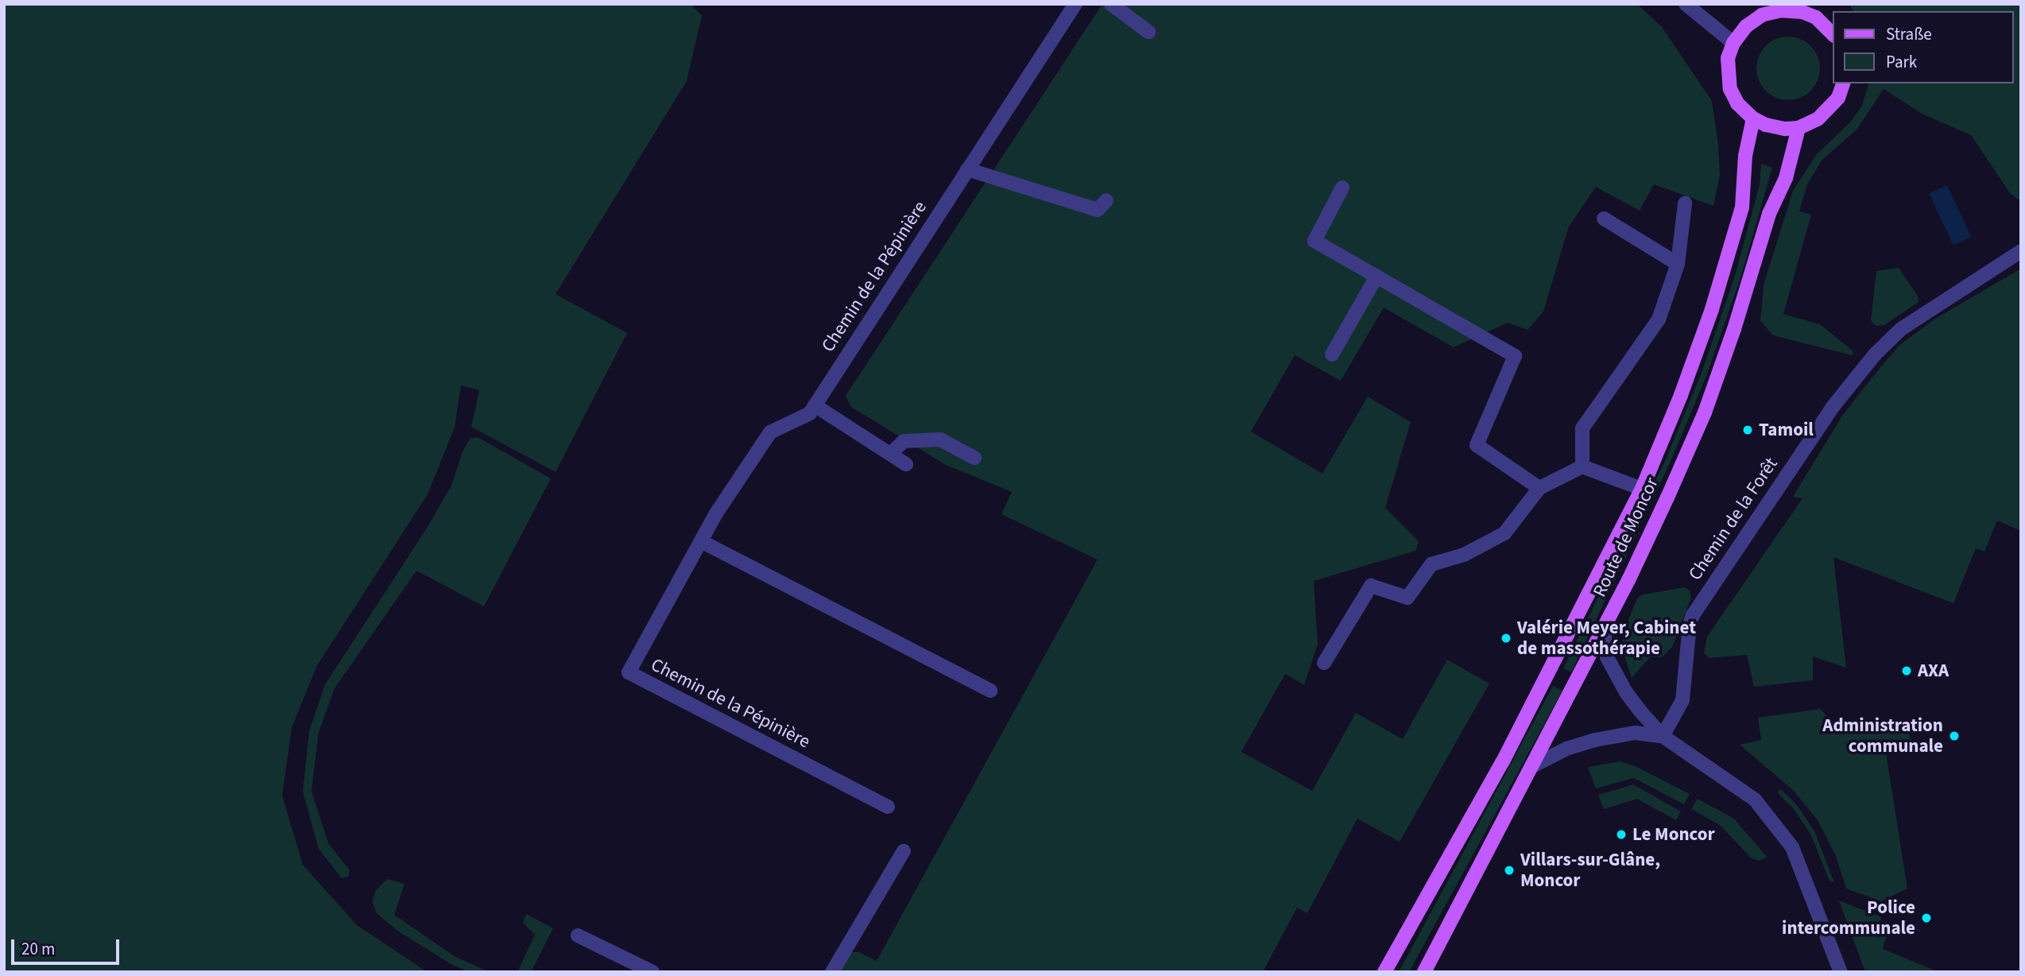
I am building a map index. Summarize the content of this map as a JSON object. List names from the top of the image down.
{
  "streets": {
    "main road": ["Route de Moncor"],
    "street": ["Chemin de la Pépinière", "Chemin de la Forêt"]
  },
  "places": [
    "Tamoil",
    "Valérie Meyer, Cabinet de massothérapie",
    "AXA",
    "Administration communale",
    "Le Moncor",
    "Villars-sur-Glâne, Moncor",
    "Police intercommunale"
  ],
  "legend": ["Straße", "Park"],
  "scale_bar": "20 m"
}
